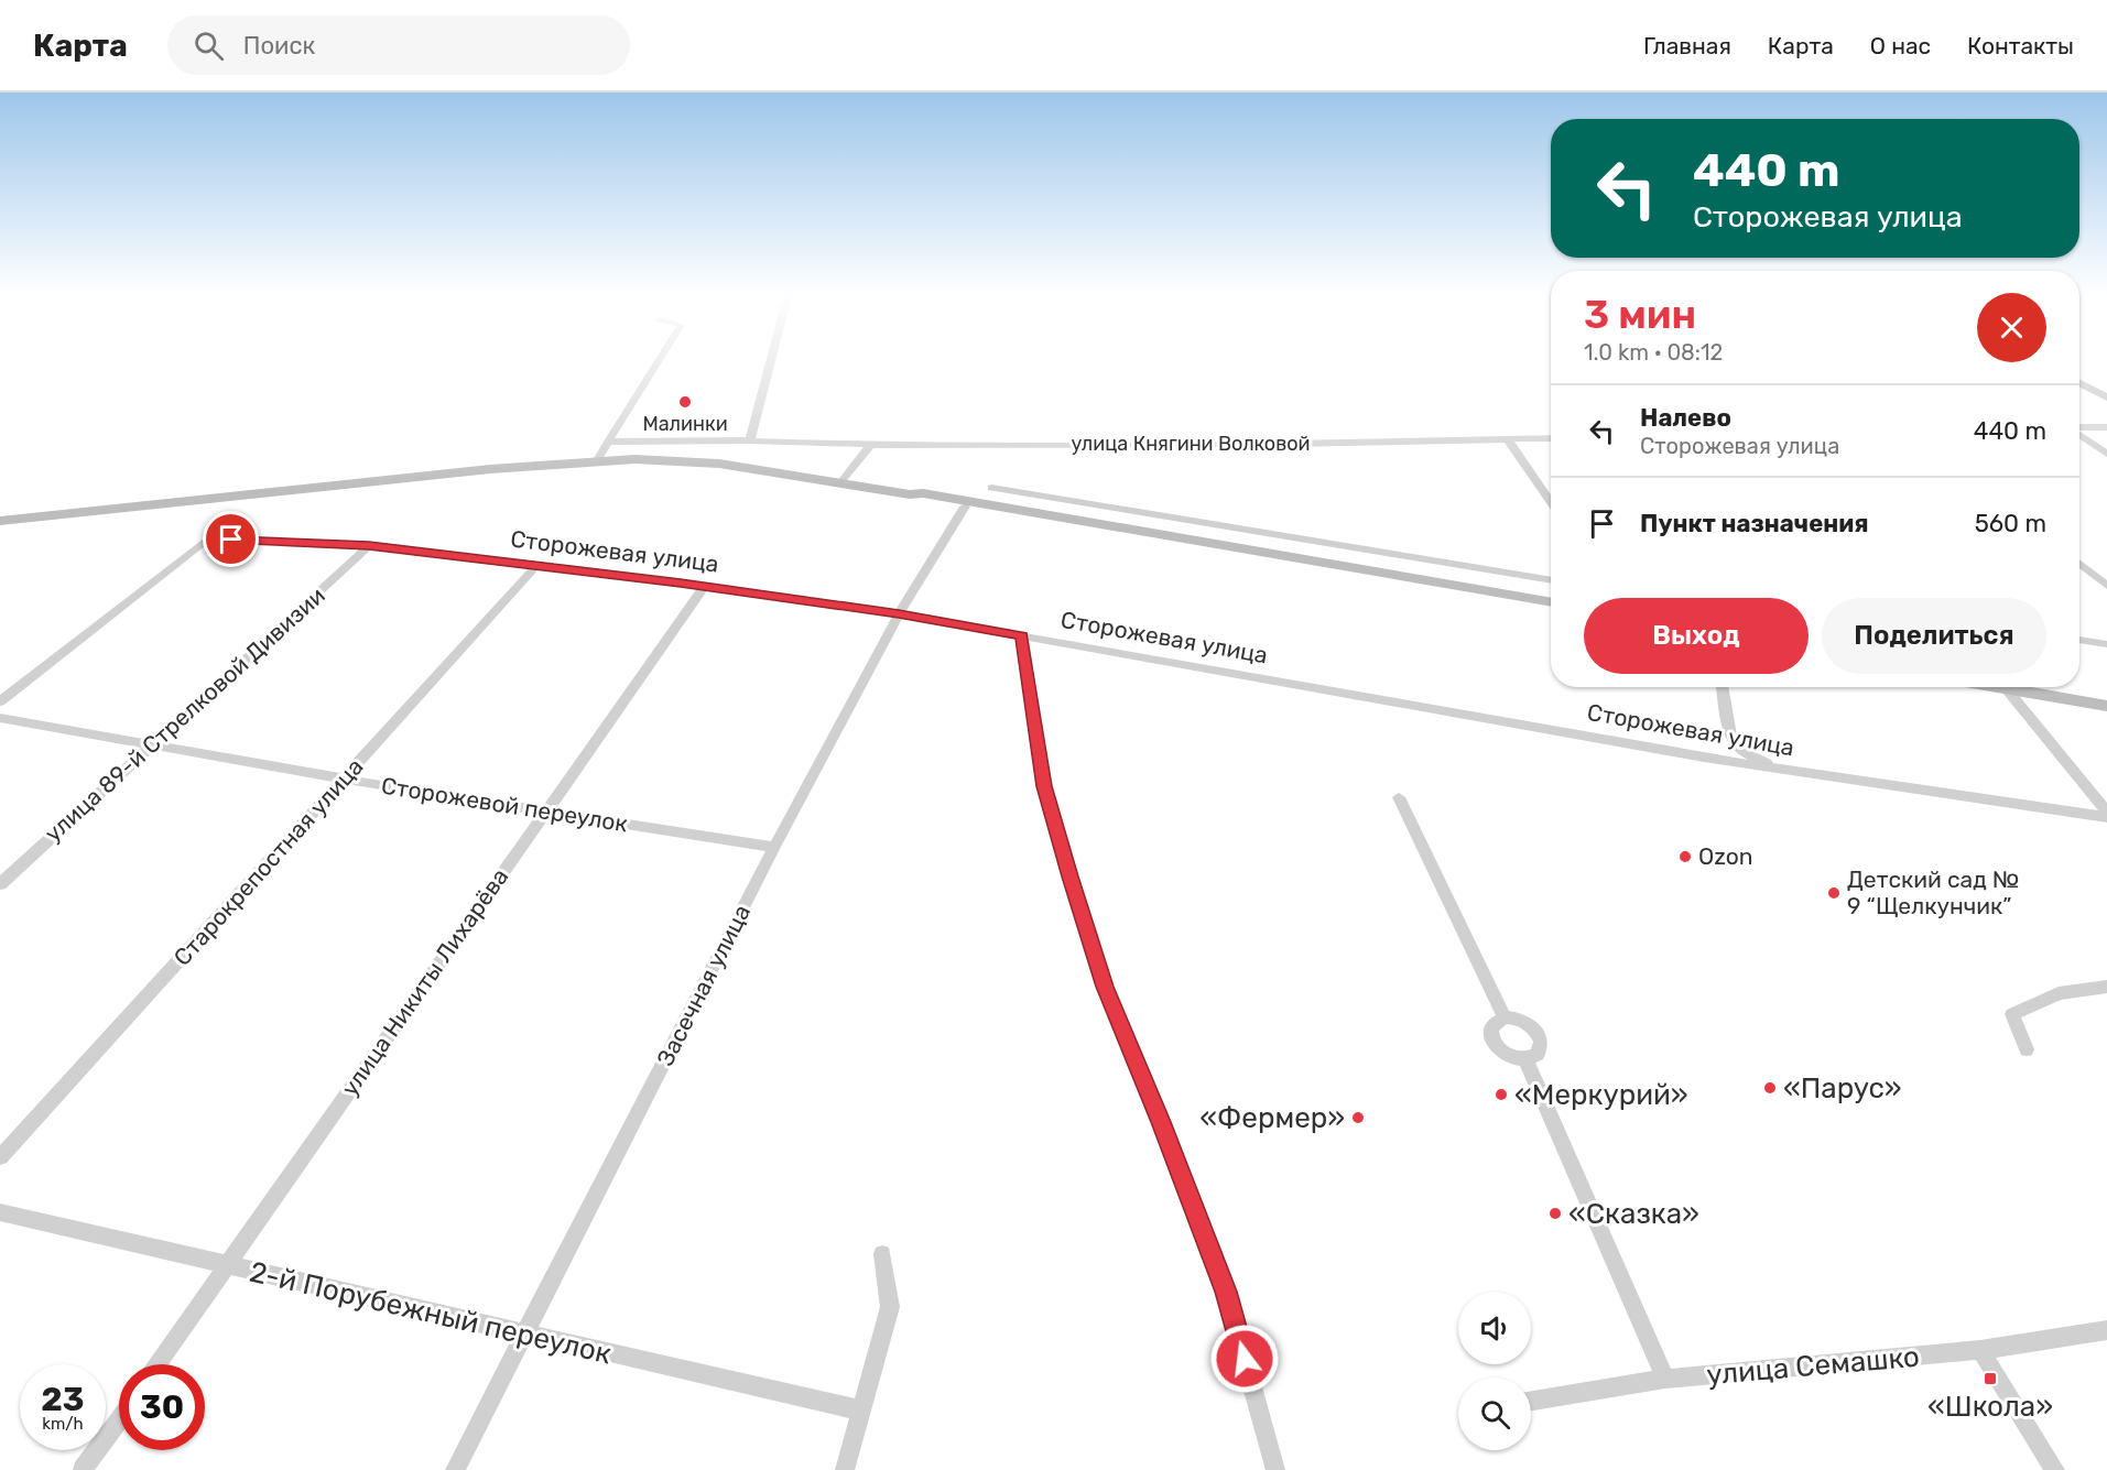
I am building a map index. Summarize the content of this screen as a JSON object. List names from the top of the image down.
{
  "streets": {
    "street": [
      "улица Княгини Волковой",
      "Сторожевая улица",
      "улица 89-й Стрелковой Дивизии",
      "Сторожевой переулок",
      "Старокрепостная улица",
      "улица Никиты Лихарёва",
      "Засечная улица",
      "2-й Порубежный переулок",
      "улица Семашко"
    ]
  },
  "crossings": [
    ["Сторожевая улица", "улица 89-й Стрелковой Дивизии"],
    ["Сторожевая улица", "Старокрепостная улица"],
    ["Сторожевая улица", "улица Никиты Лихарёва"],
    ["Сторожевая улица", "Засечная улица"],
    ["улица 89-й Стрелковой Дивизии", "Сторожевой переулок"],
    ["Сторожевой переулок", "Старокрепостная улица"],
    ["Сторожевой переулок", "улица Никиты Лихарёва"],
    ["Сторожевой переулок", "Засечная улица"],
    ["улица Никиты Лихарёва", "2-й Порубежный переулок"],
    ["Засечная улица", "2-й Порубежный переулок"]
  ],
  "places": {
    "other": [
      "Малинки",
      "Ozon",
      "Детский сад № 9 “Щелкунчик”",
      "«Парус»",
      "«Меркурий»",
      "«Фермер»",
      "«Сказка»"
    ],
    "transit": ["«Школа»"]
  },
  "page": {
    "header": "Карта",
    "search": "Поиск",
    "nav": [
      "Главная",
      "Карта",
      "О нас",
      "Контакты"
    ],
    "turn": ["440 m", "Сторожевая улица"],
    "heading": ["3 мин", "1.0 km · 08:12"],
    "list": [
      {
        "name": "Налево",
        "note": "Сторожевая улица",
        "value": "440 m"
      },
      {
        "name": "Пункт назначения",
        "value": "560 m"
      }
    ],
    "buttons": ["Выход", "Поделиться"],
    "speed": "23 km/h",
    "limit": "30"
  }
}
